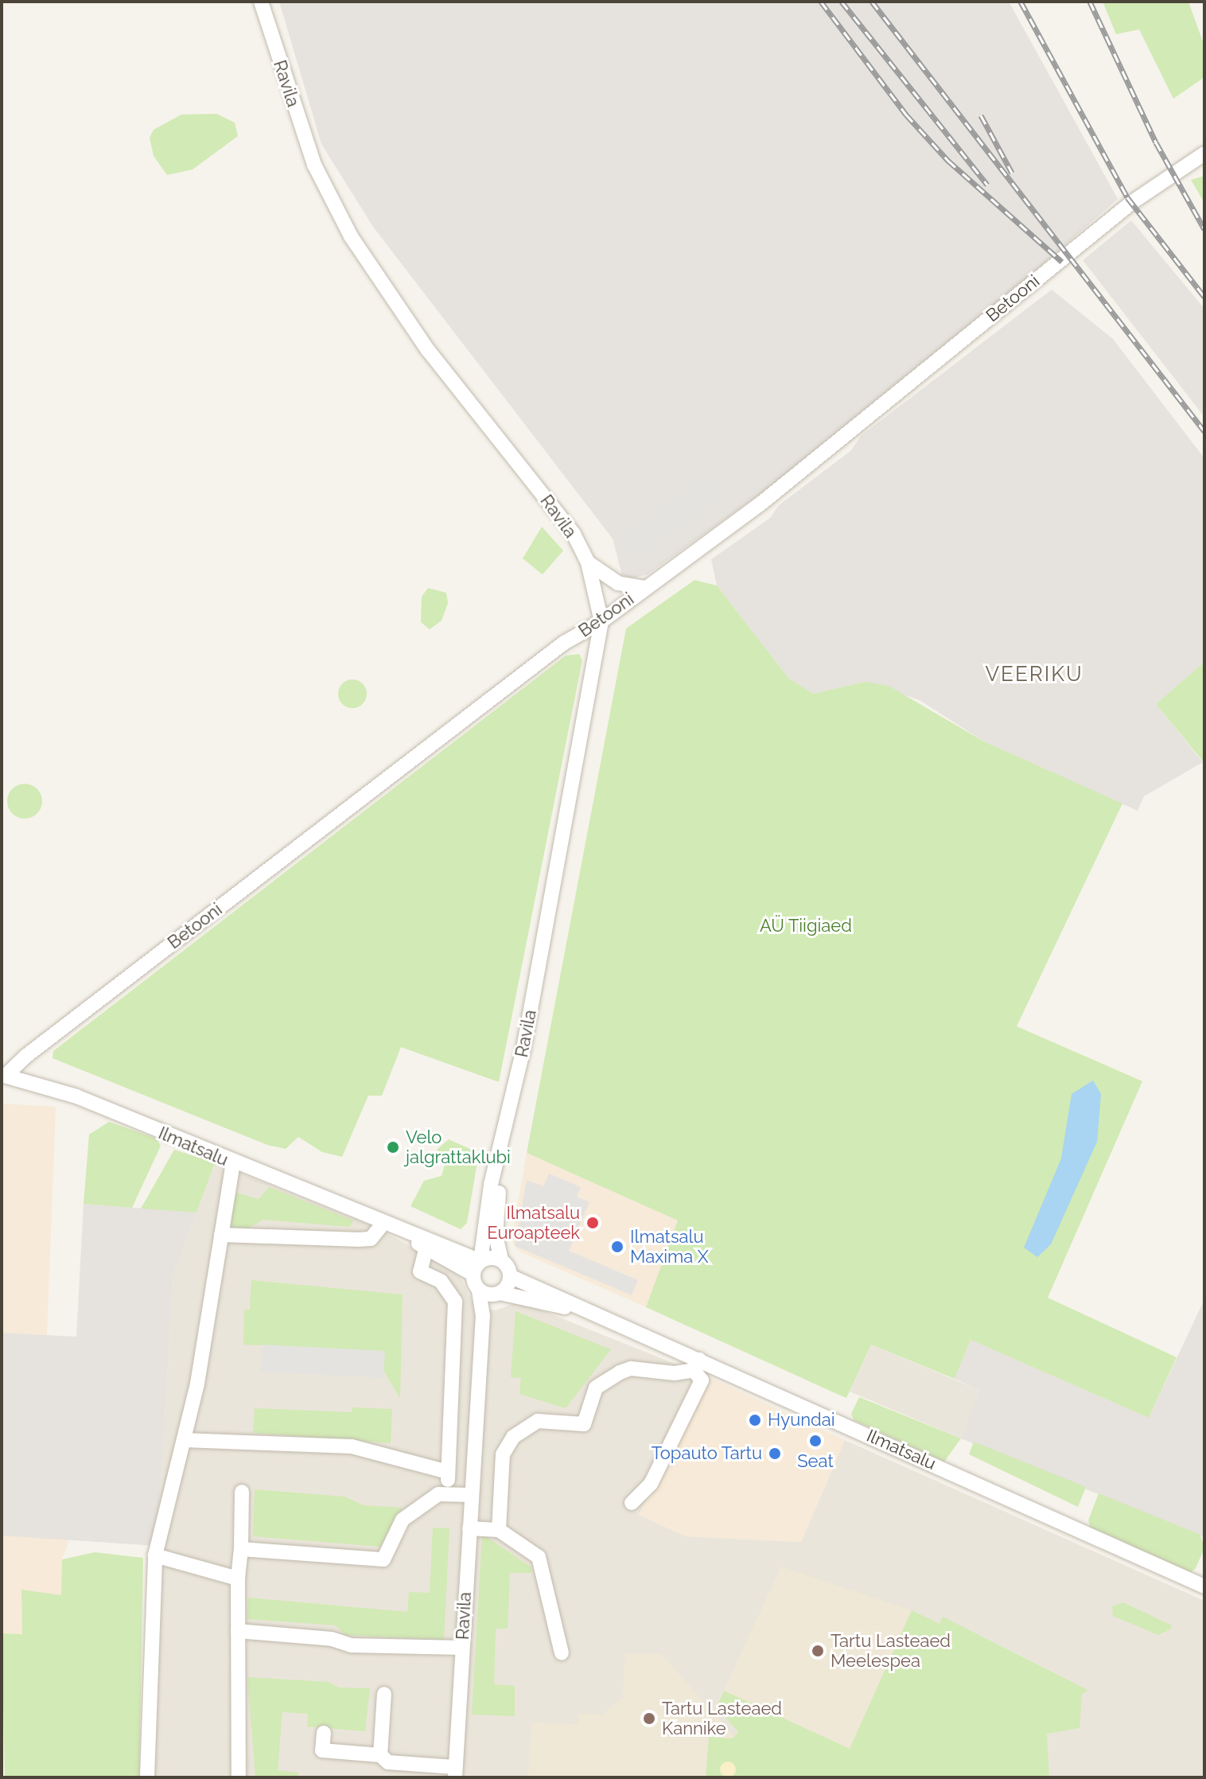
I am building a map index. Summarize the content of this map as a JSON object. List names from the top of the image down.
{
  "streets": {
    "street": ["Ravila", "Betooni", "Ilmatsalu"]
  },
  "crossings": [
    ["Ravila", "Betooni"],
    ["Ravila", "Ilmatsalu"],
    ["Betooni", "Ilmatsalu"]
  ],
  "districts": ["VEERIKU"],
  "parks": ["AÜ Tiigiaed"],
  "places": [
    "Velo jalgrattaklubi",
    "Ilmatsalu Euroapteek",
    "Ilmatsalu Maxima X",
    "Hyundai",
    "Seat",
    "Topauto Tartu",
    "Tartu Lasteaed Meelespea",
    "Tartu Lasteaed Kannike"
  ]
}
